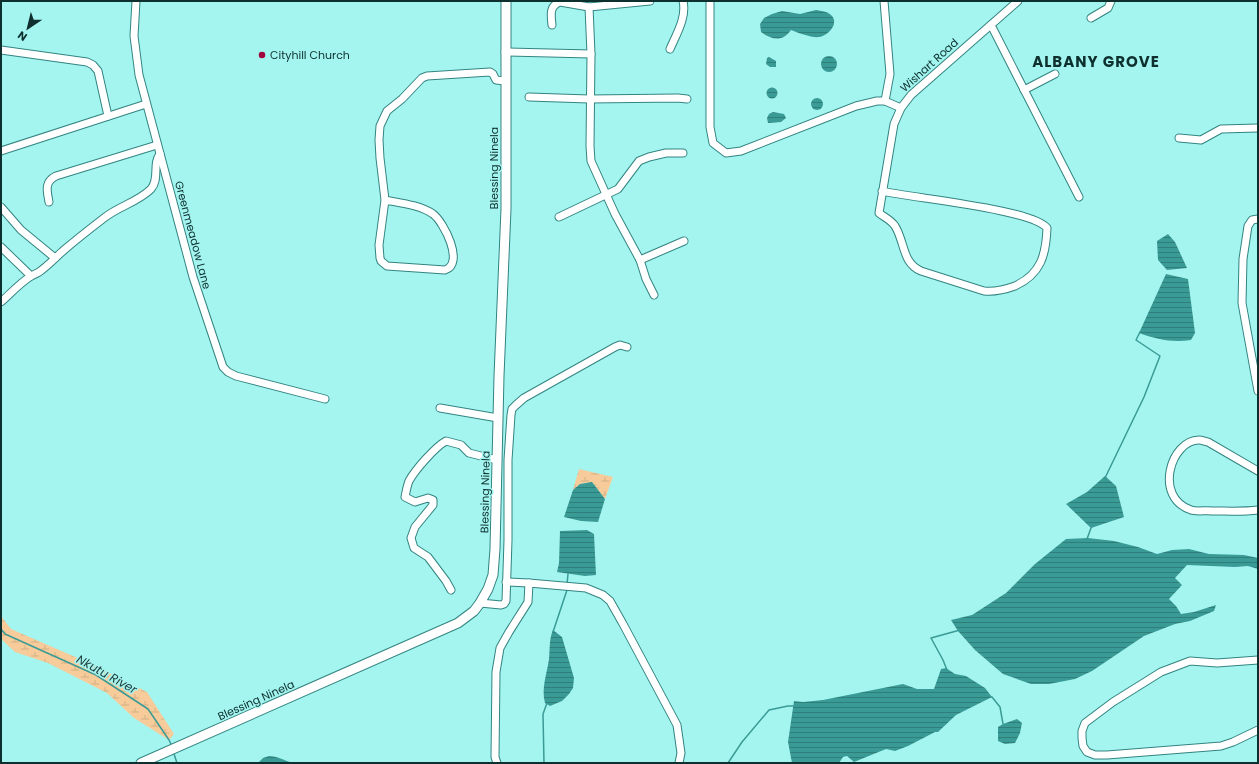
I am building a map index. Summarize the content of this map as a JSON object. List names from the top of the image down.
{
  "streets": {
    "street": ["Wishart Road", "Blessing Ninela", "Greenmeadow Lane"]
  },
  "districts": ["ALBANY GROVE"],
  "water": ["Nkutu River"],
  "places": ["Cityhill Church"],
  "north": "bottom left"
}
